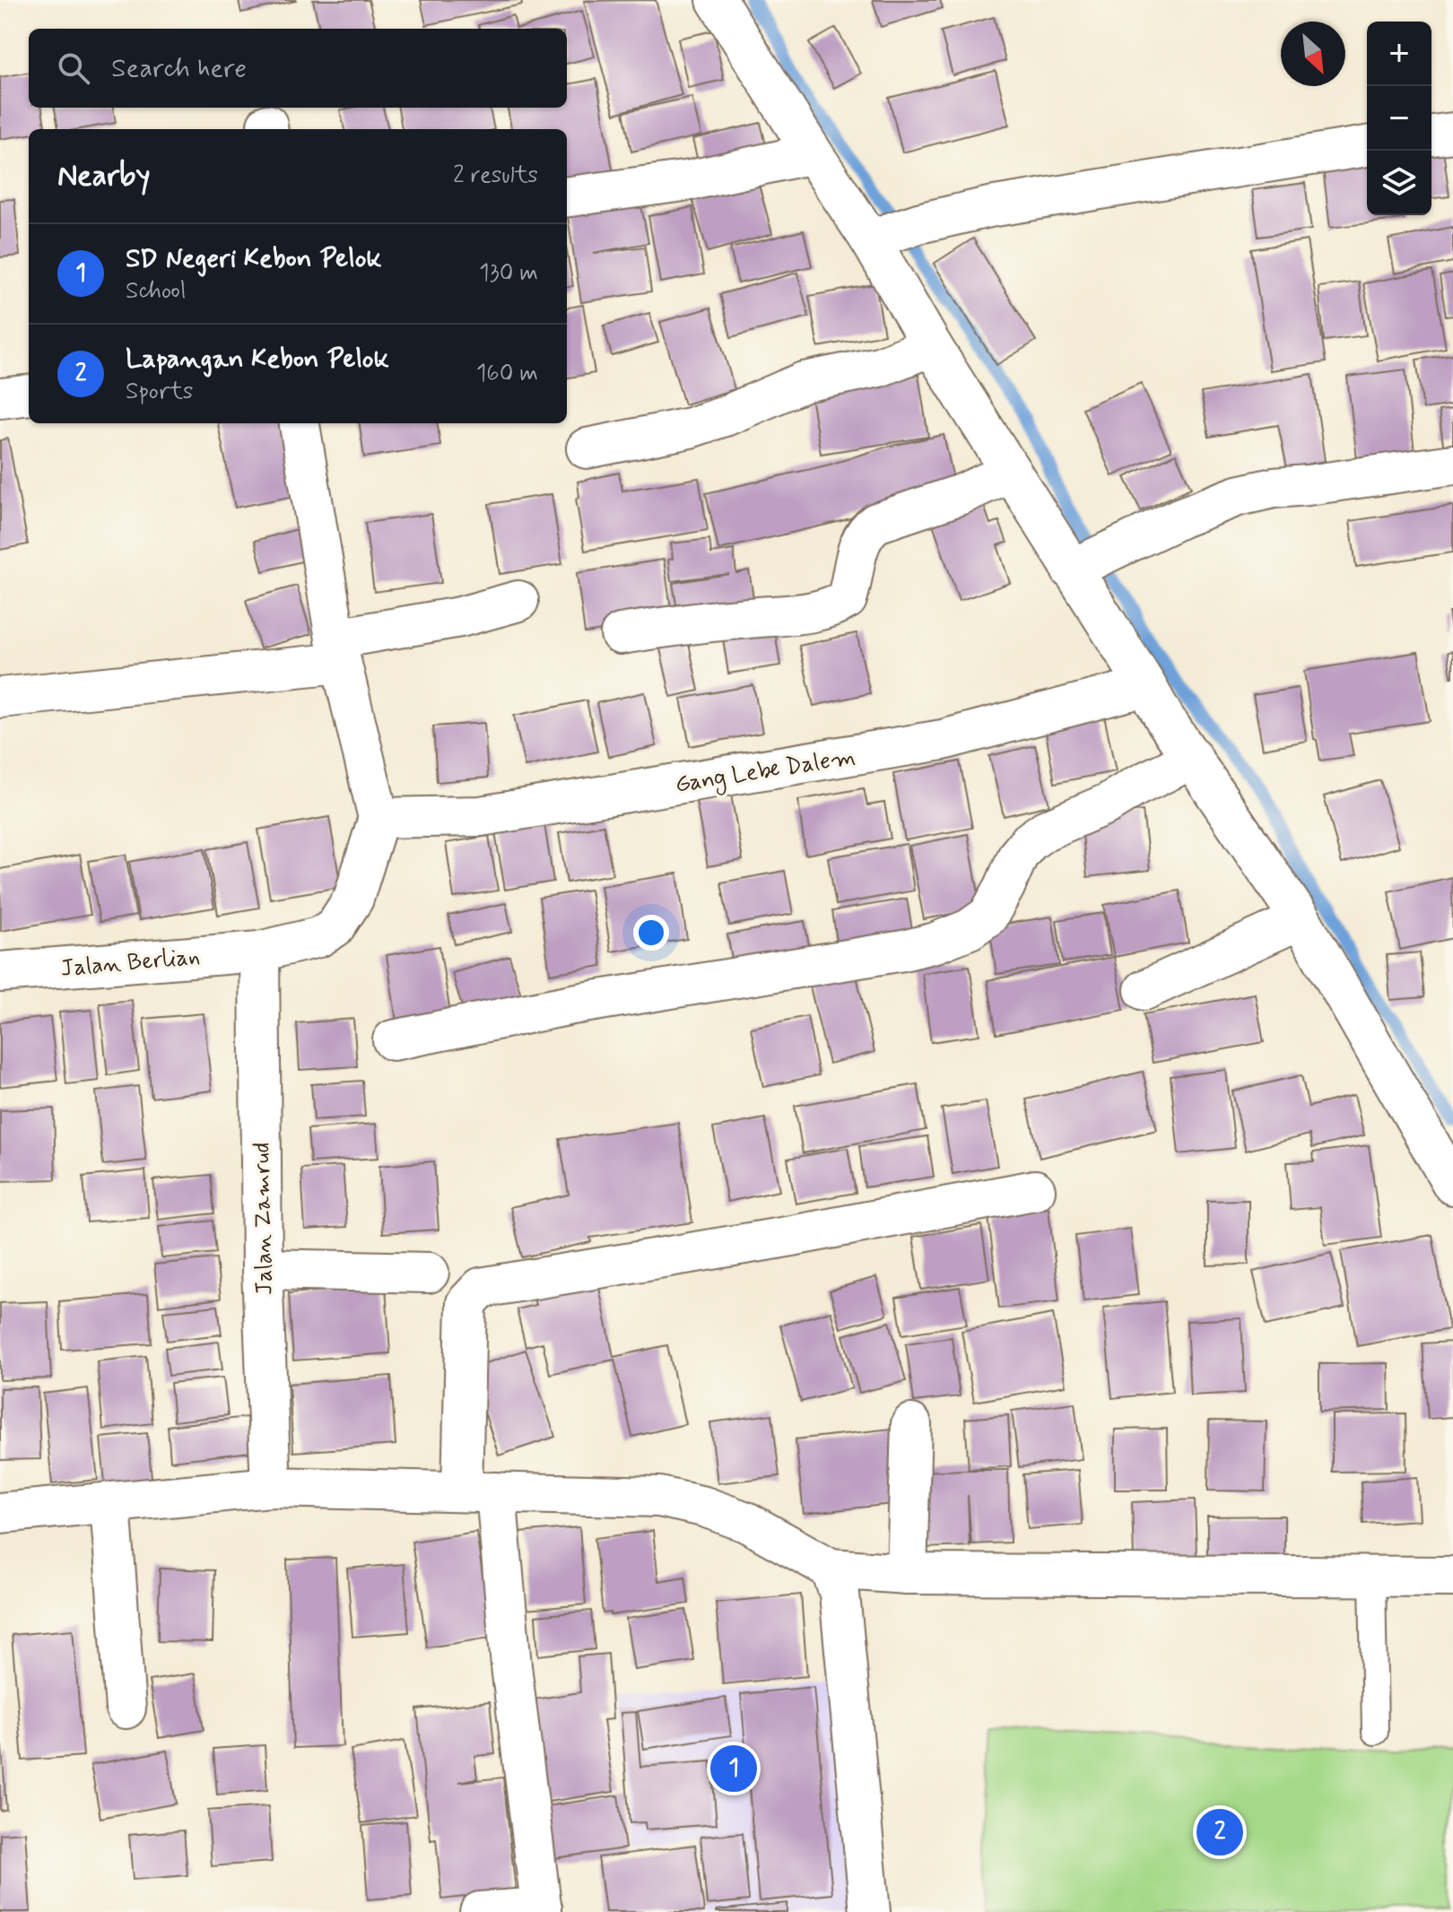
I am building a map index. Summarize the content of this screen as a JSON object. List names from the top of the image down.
{
  "streets": {
    "street": ["Gang Lebe Dalem", "Jalan Berlian", "Jalan Zamrud"]
  },
  "crossings": [
    ["Gang Lebe Dalem", "Jalan Berlian"],
    ["Jalan Berlian", "Jalan Zamrud"]
  ],
  "north": "bottom right",
  "page": {
    "map_buttons": ["+", "−"],
    "search": "Search here",
    "heading": ["Nearby", "2 results"],
    "list": [
      {
        "mark": "1",
        "name": "SD Negeri Kebon Pelok",
        "note": "School",
        "value": "130 m"
      },
      {
        "mark": "2",
        "name": "Lapangan Kebon Pelok",
        "note": "Sports",
        "value": "160 m"
      }
    ],
    "pins": ["1", "2"]
  }
}
